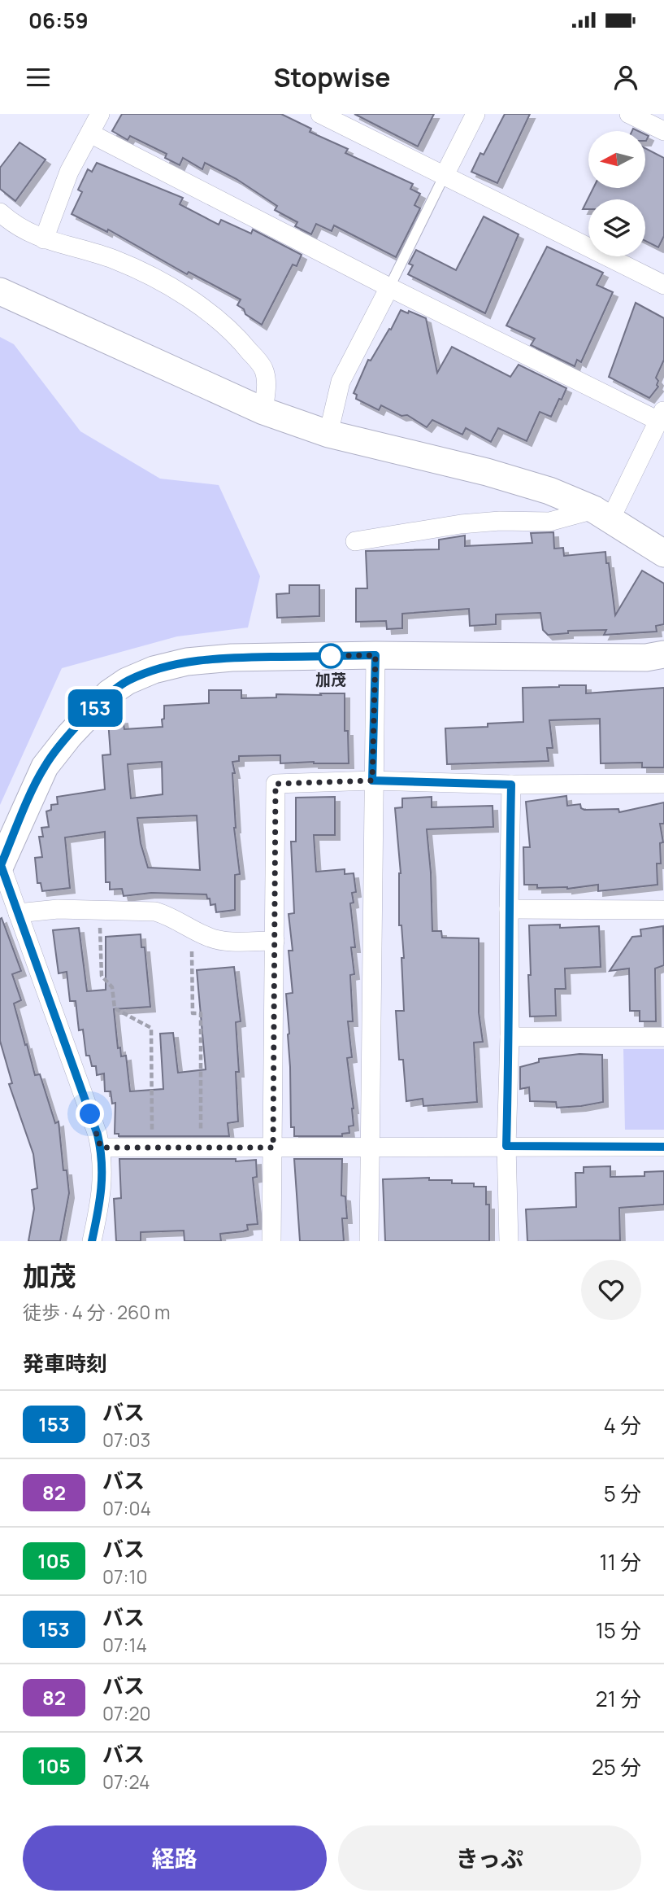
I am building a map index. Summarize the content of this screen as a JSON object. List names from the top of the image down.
{
  "places": ["加茂"],
  "lines": ["bus line 153"],
  "north": "left",
  "page": {
    "status": "06:59",
    "header": "Stopwise",
    "on_map": "153",
    "heading": [
      ["加茂", "徒歩 · 4 分 · 260 m"],
      "発車時刻"
    ],
    "list": [
      {
        "mark": "153",
        "name": "バス",
        "note": "07:03",
        "value": "4 分"
      },
      {
        "mark": "82",
        "name": "バス",
        "note": "07:04",
        "value": "5 分"
      },
      {
        "mark": "105",
        "name": "バス",
        "note": "07:10",
        "value": "11 分"
      },
      {
        "mark": "153",
        "name": "バス",
        "note": "07:14",
        "value": "15 分"
      },
      {
        "mark": "82",
        "name": "バス",
        "note": "07:20",
        "value": "21 分"
      },
      {
        "mark": "105",
        "name": "バス",
        "note": "07:24",
        "value": "25 分"
      }
    ],
    "buttons": ["経路", "きっぷ"]
  }
}
